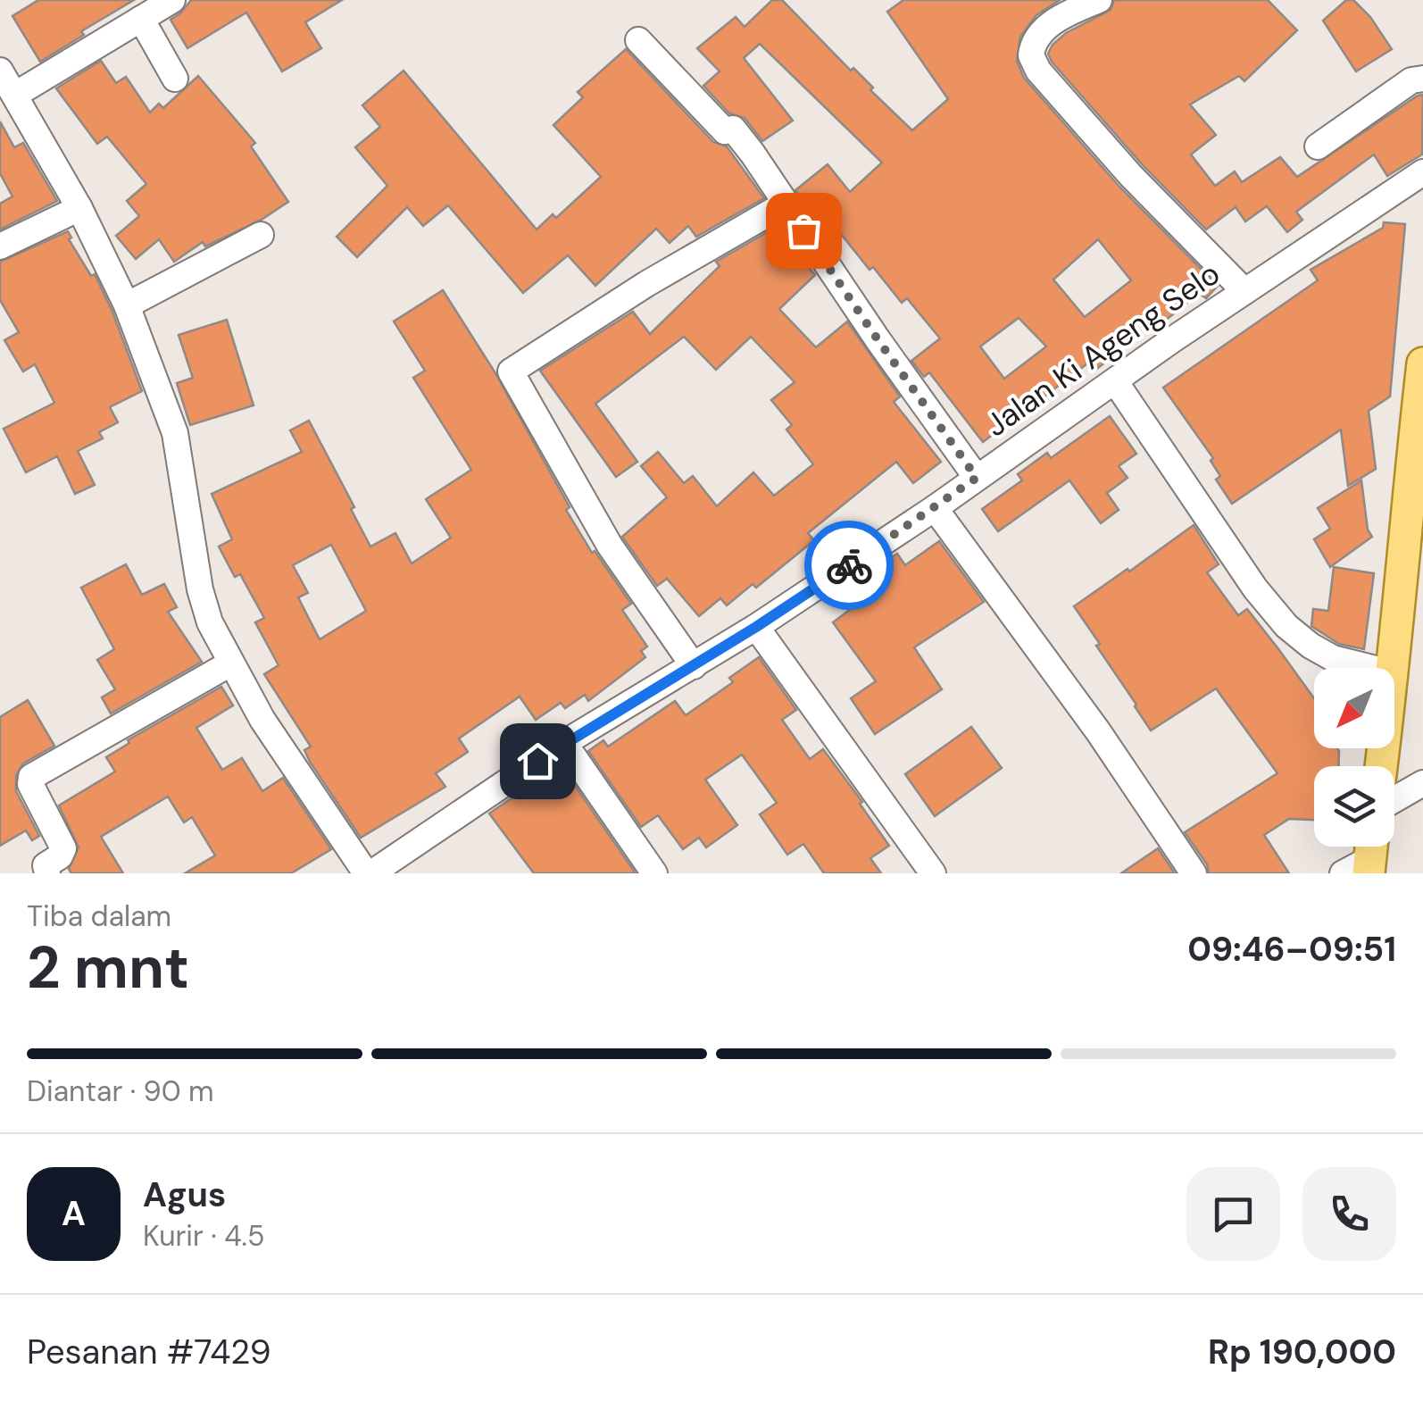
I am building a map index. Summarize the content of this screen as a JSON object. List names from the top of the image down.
{
  "streets": {
    "street": ["Jalan Ki Ageng Selo"]
  },
  "north": "bottom left",
  "page": {
    "heading": ["2 mnt", "Tiba dalam", "09:46–09:51"],
    "panel": [
      "Agus",
      "Kurir · 4.5",
      "Pesanan #7429",
      "Rp 190,000"
    ],
    "bar": "Diantar · 90 m",
    "round": "A"
  }
}
